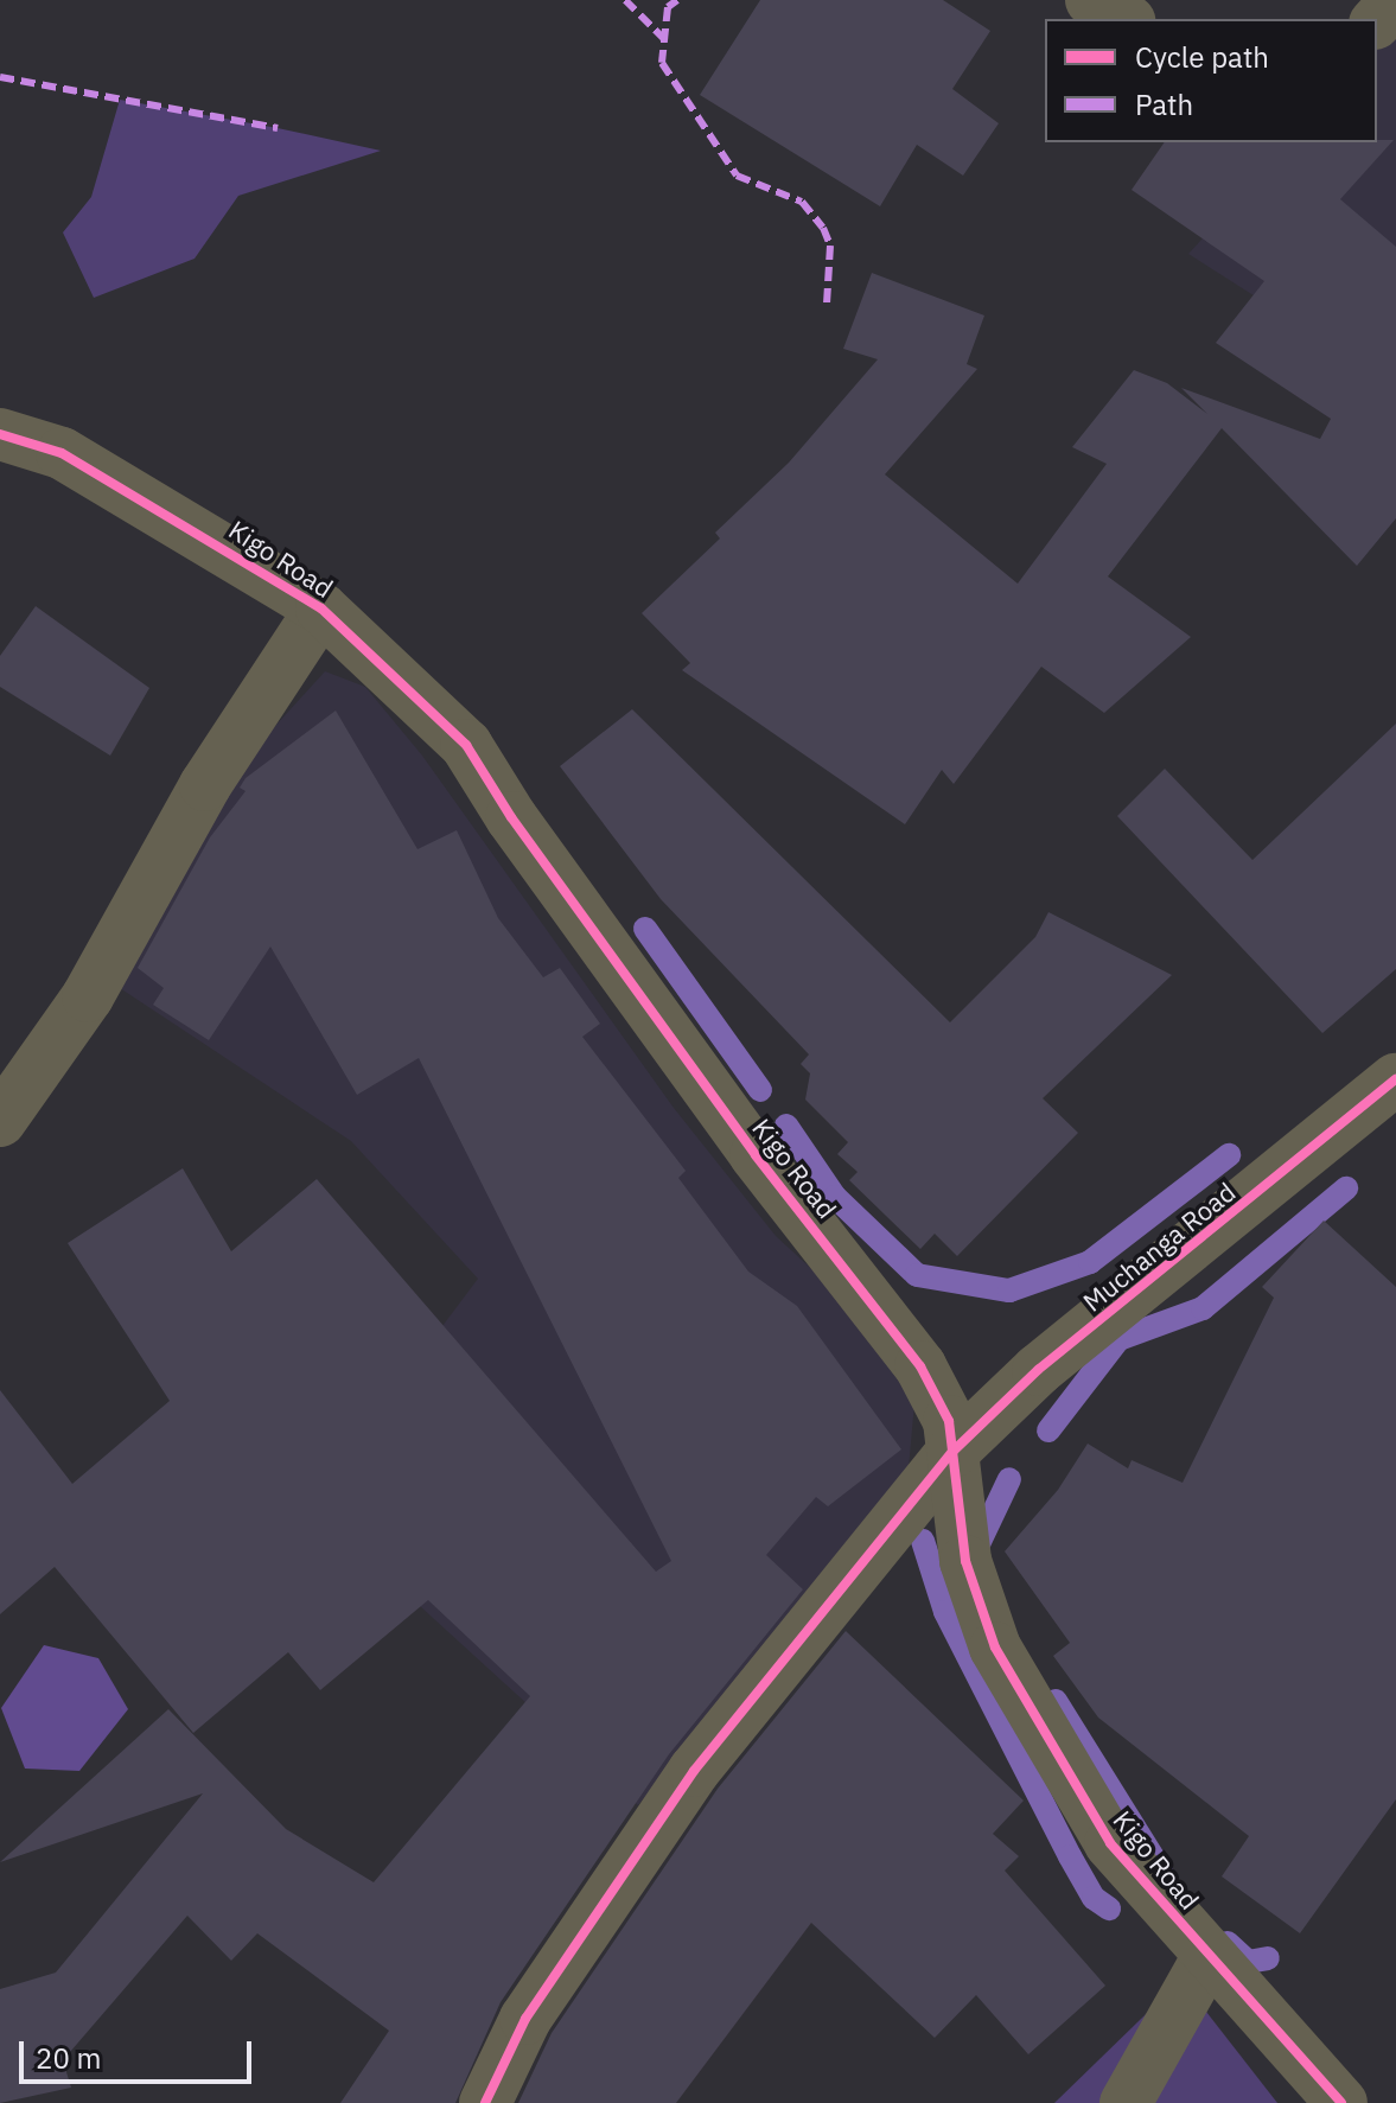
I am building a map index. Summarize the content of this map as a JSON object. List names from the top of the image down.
{
  "streets": {
    "street": ["Kigo Road", "Muchanga Road"]
  },
  "crossings": [
    ["Kigo Road", "Muchanga Road"]
  ],
  "legend": ["Cycle path", "Path"],
  "scale_bar": "20 m"
}
